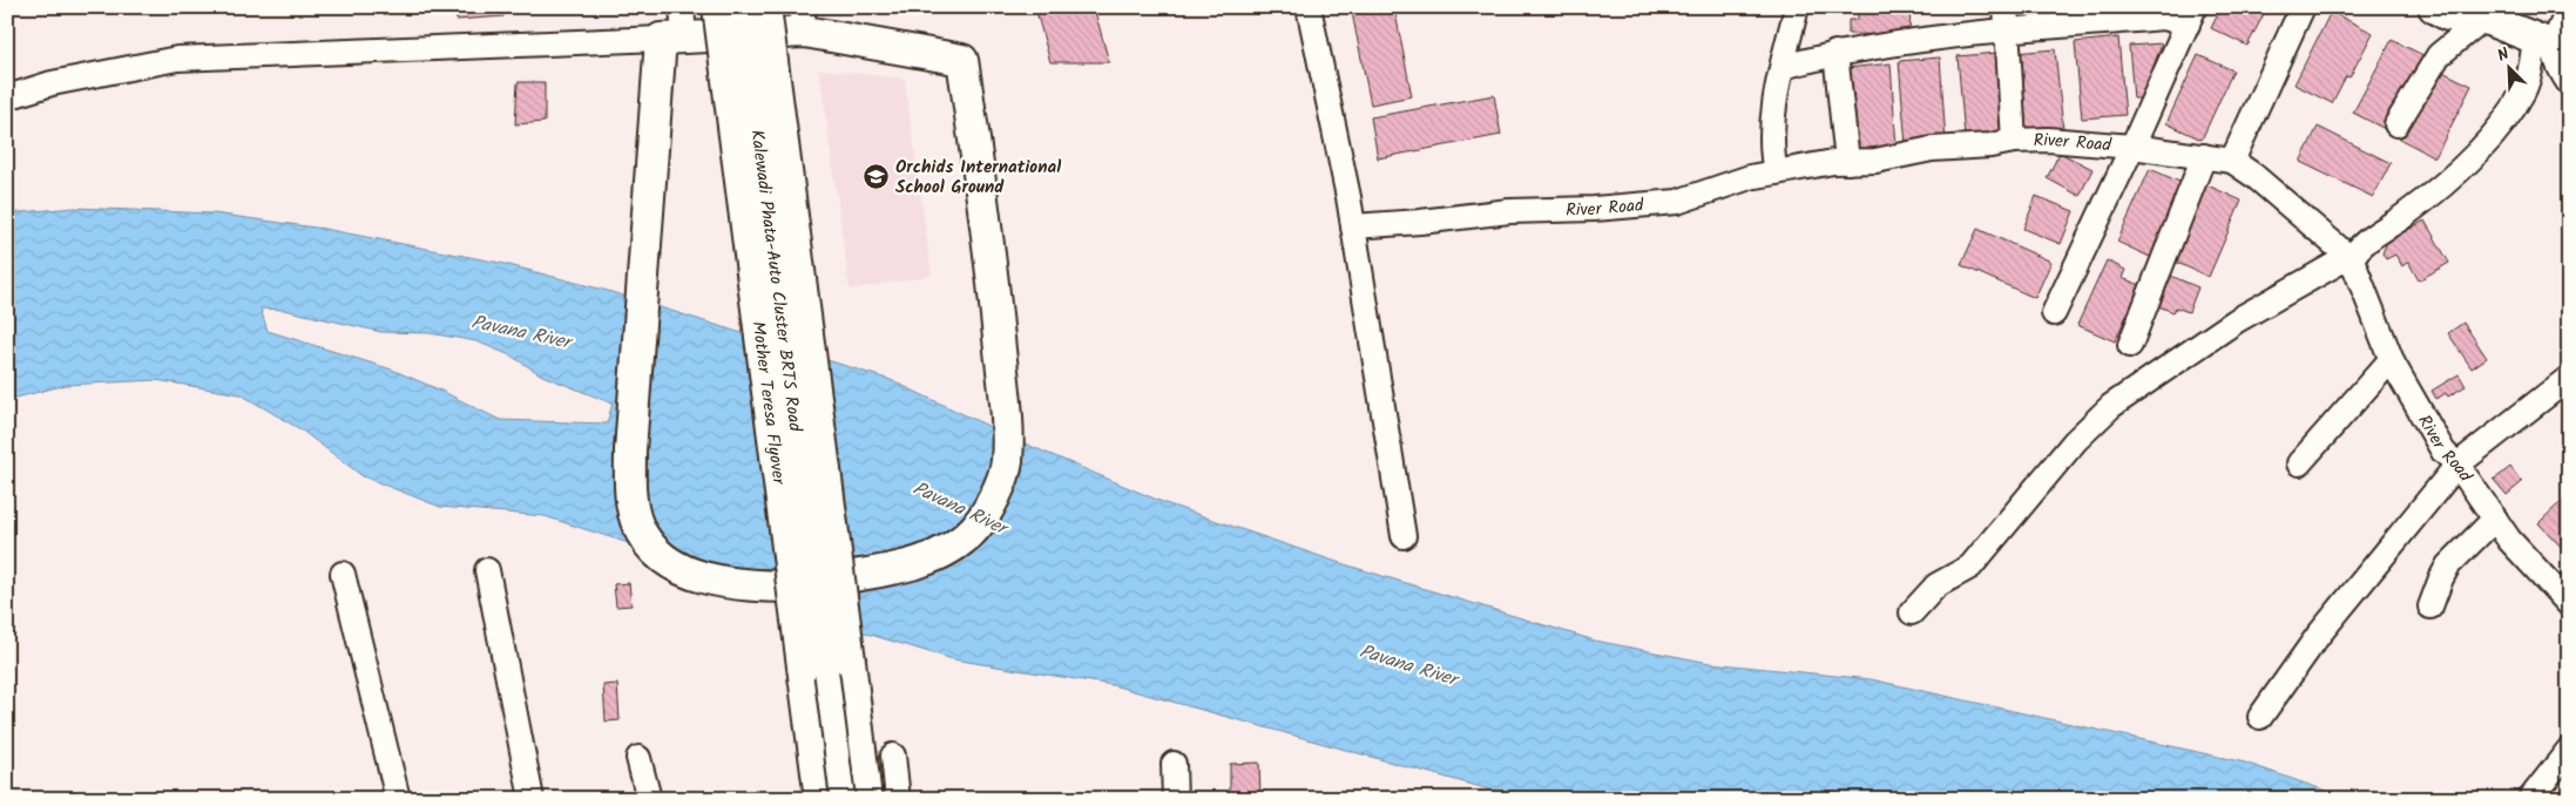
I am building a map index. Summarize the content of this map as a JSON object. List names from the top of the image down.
{
  "streets": {
    "main road": ["Mother Teresa Flyover"],
    "street": ["River Road", "Kalewadi Phata-Auto Cluster BRTS Road"]
  },
  "water": ["Pavana River"],
  "places": {
    "school or university": ["Orchids International School Ground"]
  },
  "north": "top left"
}
